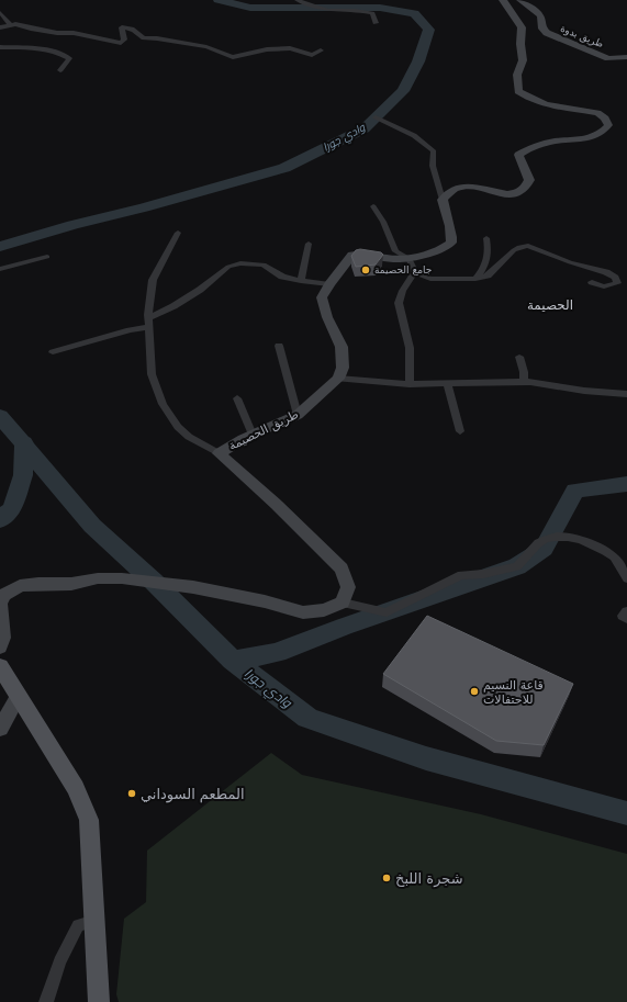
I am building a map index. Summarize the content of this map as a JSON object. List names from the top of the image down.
{
  "streets": {
    "street": ["طريق بدوة", "طريق الحصيمة"]
  },
  "districts": ["الحصيمة"],
  "water": ["وادي جورا"],
  "places": [
    "جامع الحصيمة",
    "قاعة النسيم للاحتفالات",
    "المطعم السوداني",
    "شجرة اللبخ"
  ]
}
